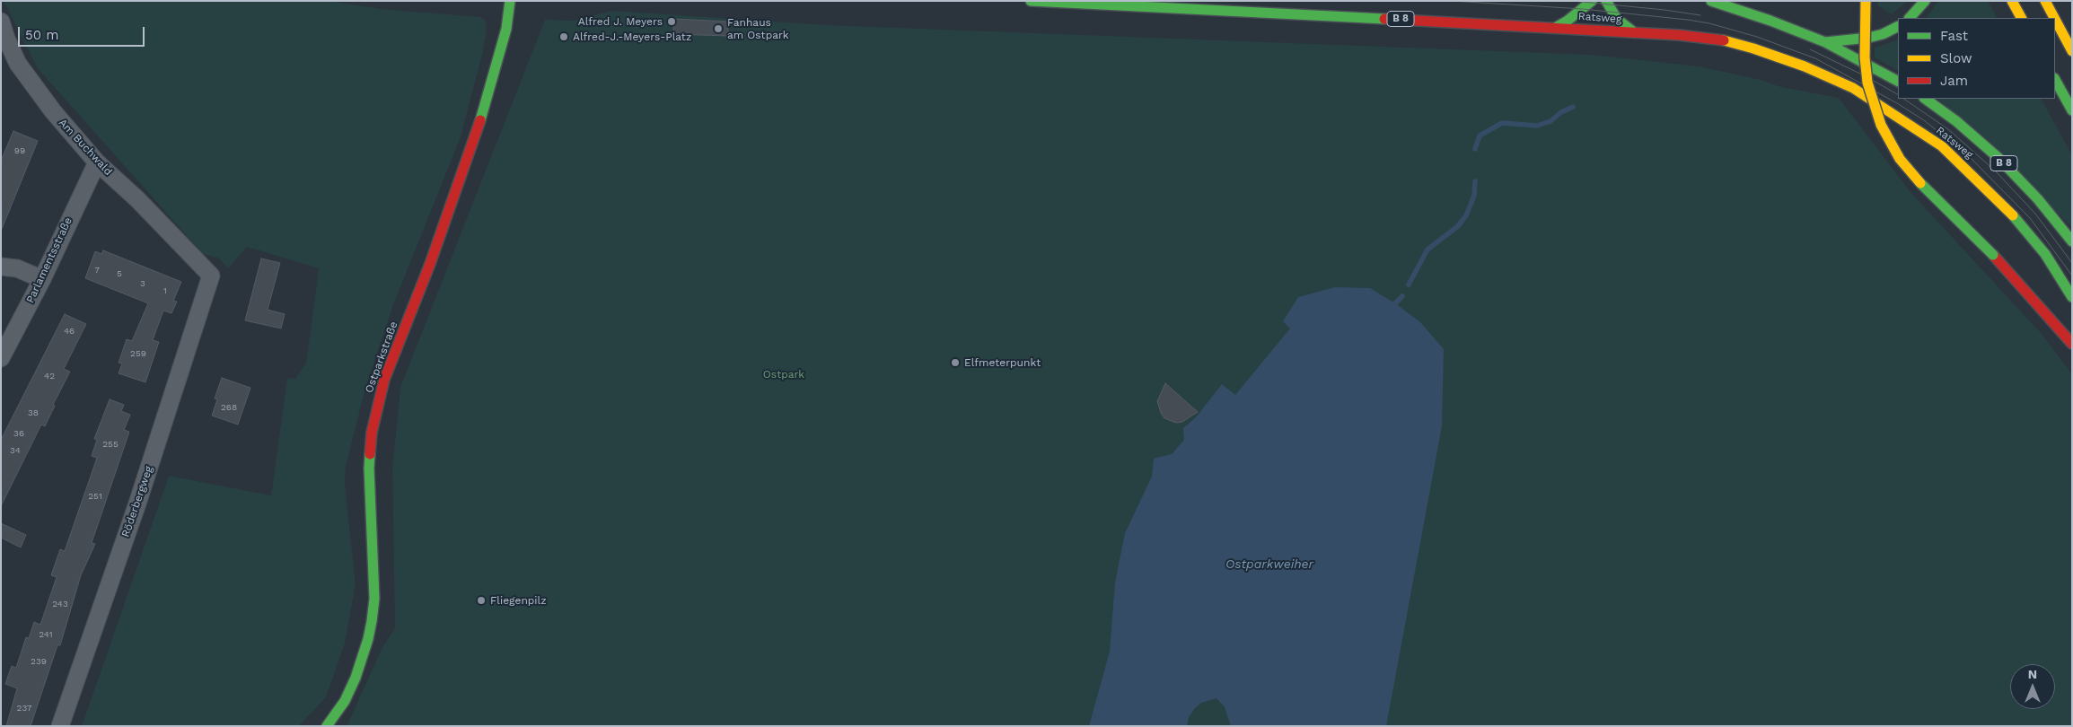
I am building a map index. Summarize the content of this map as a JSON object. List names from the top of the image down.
{
  "streets": {
    "main road": ["Ratsweg", "B 8", "Ostparkstraße"],
    "street": ["Am Buchwald", "Parlamentsstraße", "Röderbergweg"]
  },
  "crossings": [
    ["Am Buchwald", "Parlamentsstraße"],
    ["Am Buchwald", "Röderbergweg"]
  ],
  "water": ["Ostparkweiher"],
  "parks": ["Ostpark"],
  "places": [
    "Alfred J. Meyers",
    "Fanhaus am Ostpark",
    "Alfred-J.-Meyers-Platz",
    "Elfmeterpunkt",
    "Fliegenpilz"
  ],
  "house_numbers": [
    "99",
    "7",
    "5",
    "3",
    "1",
    "46",
    "259",
    "42",
    "268",
    "38",
    "36",
    "255",
    "34",
    "251",
    "243",
    "241",
    "239",
    "237"
  ],
  "legend": ["Fast", "Slow", "Jam"],
  "scale_bar": "50 m",
  "north": "top"
}
